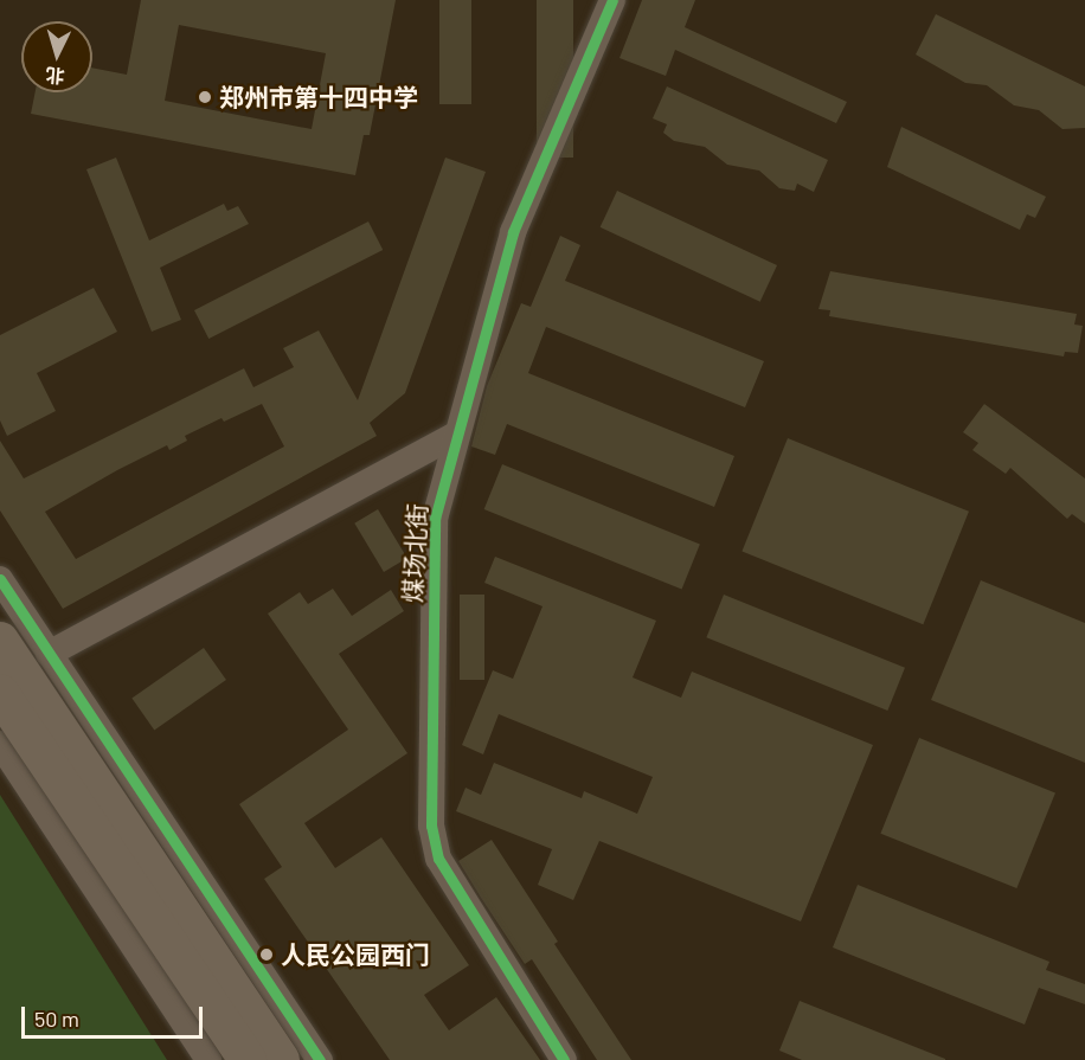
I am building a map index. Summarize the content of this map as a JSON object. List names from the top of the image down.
{
  "streets": {
    "street": ["煤场北街"]
  },
  "places": ["郑州市第十四中学", "人民公园西门"],
  "scale_bar": "50 m",
  "north": "bottom"
}
